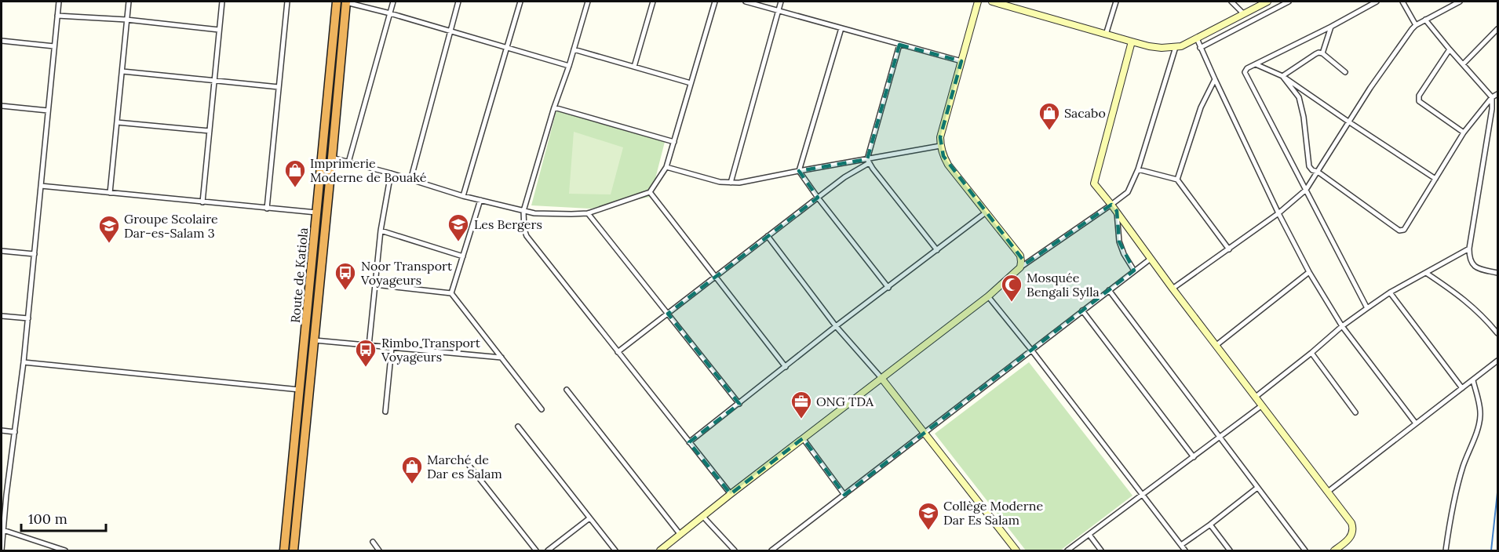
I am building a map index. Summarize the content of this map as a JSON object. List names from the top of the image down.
{
  "streets": {
    "highway": ["Route de Katiola"]
  },
  "places": {
    "shop": ["Sacabo", "Imprimerie Moderne de Bouaké", "Marché de Dar es Salam"],
    "school or university": ["Les Bergers", "Groupe Scolaire Dar-es-Salam 3", "Collège Moderne Dar Es Salam"],
    "bus stop": ["Noor Transport Voyageurs", "Rimbo Transport Voyageurs"],
    "mosque": ["Mosquée Bengali Sylla"],
    "office": ["ONG TDA"]
  },
  "scale_bar": "100 m"
}
